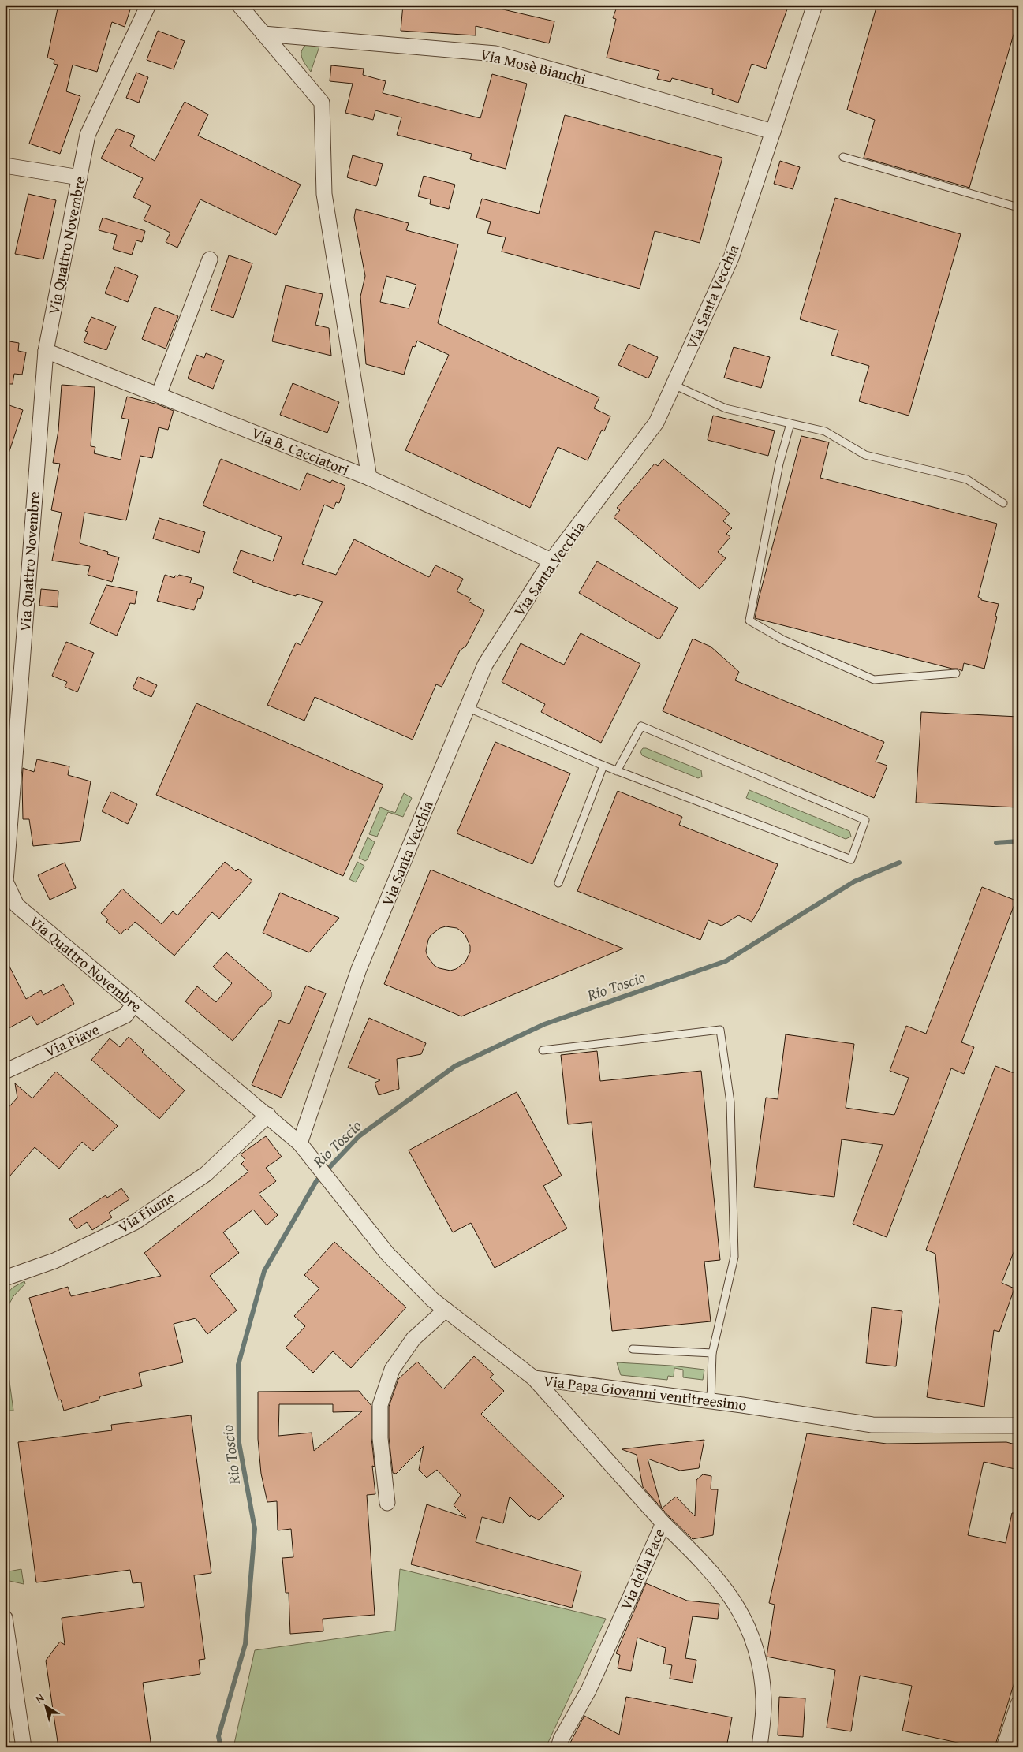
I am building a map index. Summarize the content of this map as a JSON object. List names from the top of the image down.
{
  "streets": {
    "street": [
      "Via Mosè Bianchi",
      "Via Quattro Novembre",
      "Via Santa Vecchia",
      "Via B. Cacciatori",
      "Via Piave",
      "Via Fiume",
      "Via Papa Giovanni ventitreesimo",
      "Via della Pace"
    ]
  },
  "crossings": [
    ["Via Mosè Bianchi", "Via Santa Vecchia"],
    ["Via Quattro Novembre", "Via Santa Vecchia"],
    ["Via Quattro Novembre", "Via B. Cacciatori"],
    ["Via Quattro Novembre", "Via Piave"],
    ["Via Quattro Novembre", "Via Fiume"],
    ["Via Quattro Novembre", "Via Papa Giovanni ventitreesimo"],
    ["Via Santa Vecchia", "Via B. Cacciatori"],
    ["Via Santa Vecchia", "Via Papa Giovanni ventitreesimo"],
    ["Via Papa Giovanni ventitreesimo", "Via della Pace"]
  ],
  "water": ["Rio Toscio"],
  "north": "top left"
}
